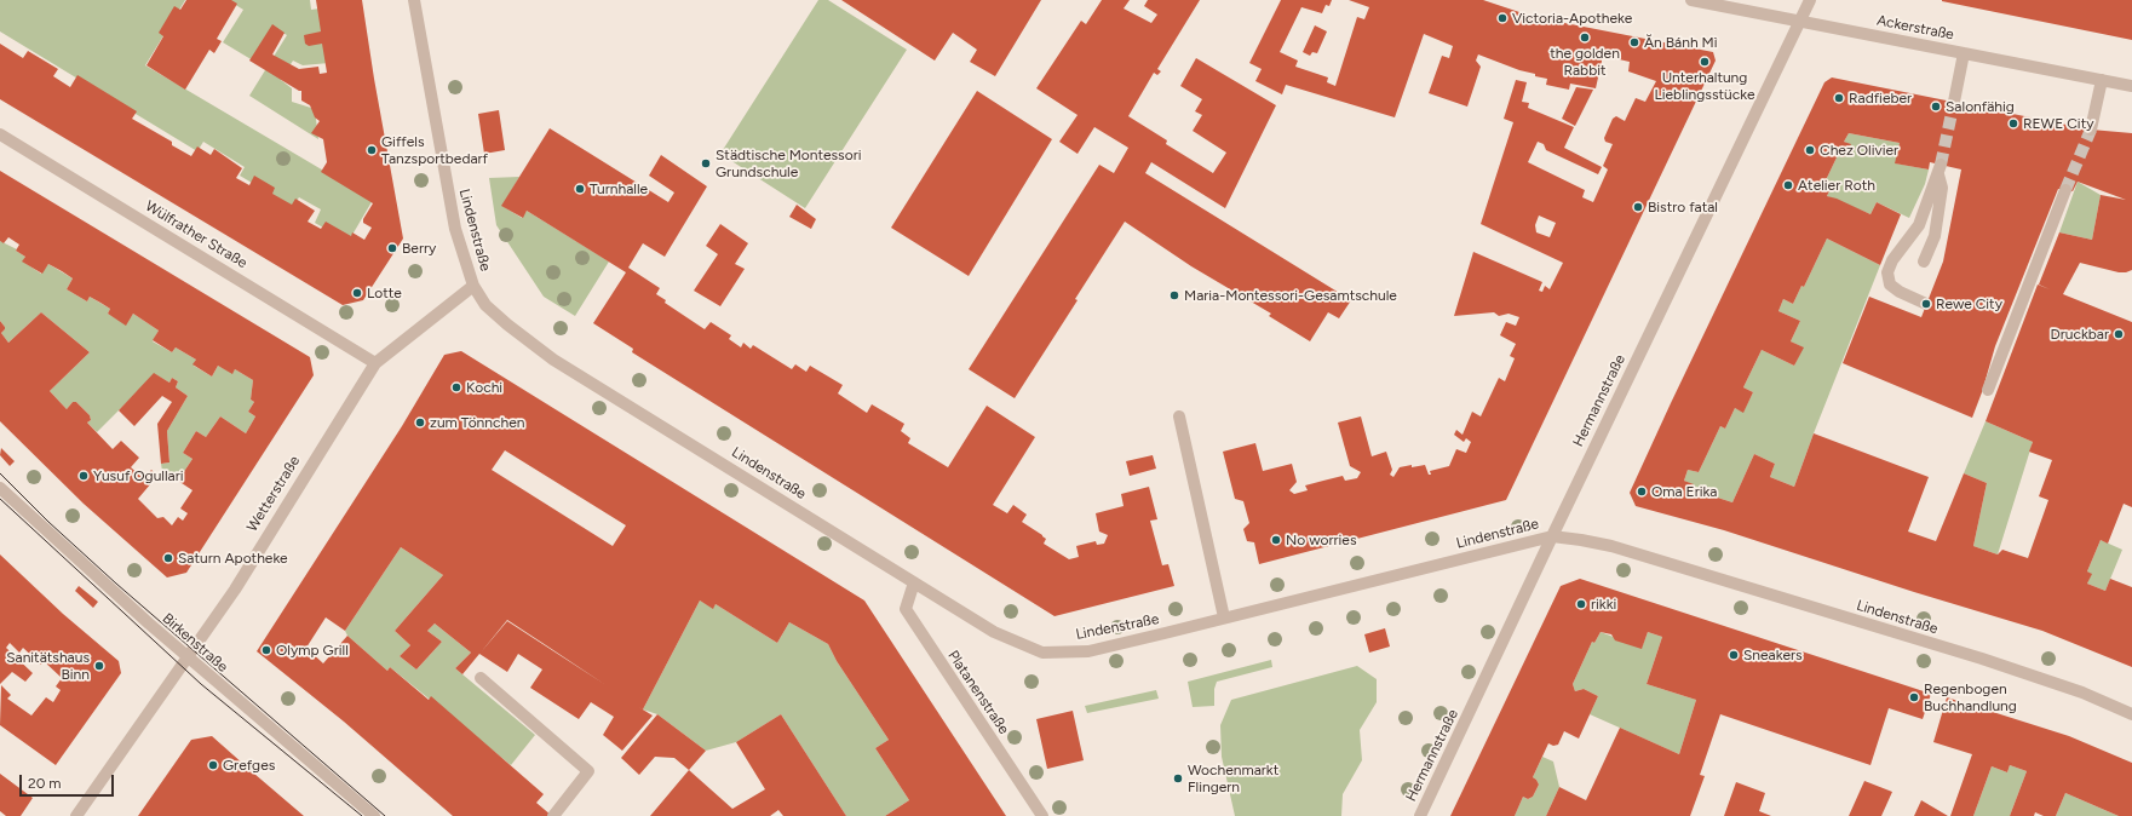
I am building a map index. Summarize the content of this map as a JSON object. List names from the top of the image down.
{
  "streets": {
    "street": [
      "Ackerstraße",
      "Lindenstraße",
      "Wülfrather Straße",
      "Hermannstraße",
      "Wetterstraße",
      "Birkenstraße",
      "Platanenstraße"
    ]
  },
  "crossings": [
    ["Ackerstraße", "Hermannstraße"],
    ["Lindenstraße", "Hermannstraße"],
    ["Lindenstraße", "Wetterstraße"],
    ["Lindenstraße", "Platanenstraße"],
    ["Wülfrather Straße", "Wetterstraße"],
    ["Wetterstraße", "Birkenstraße"]
  ],
  "places": [
    "Victoria-Apotheke",
    "the golden Rabbit",
    "Ăn Bánh Mì",
    "Unterhaltung Lieblingsstücke",
    "Radfieber",
    "Salonfähig",
    "REWE City",
    "Giffels Tanzsportbedarf",
    "Chez Olivier",
    "Städtische Montessori Grundschule",
    "Atelier Roth",
    "Turnhalle",
    "Bistro fatal",
    "Berry",
    "Lotte",
    "Maria-Montessori-Gesamtschule",
    "Rewe City",
    "Druckbar",
    "Kochi",
    "zum Tönnchen",
    "Yusuf Ogullari",
    "Oma Erika",
    "No worries",
    "Saturn Apotheke",
    "rikki",
    "Olymp Grill",
    "Sneakers",
    "Sanitätshaus Binn",
    "Regenbogen Buchhandlung",
    "Grefges",
    "Wochenmarkt Flingern"
  ],
  "scale_bar": "20 m"
}
